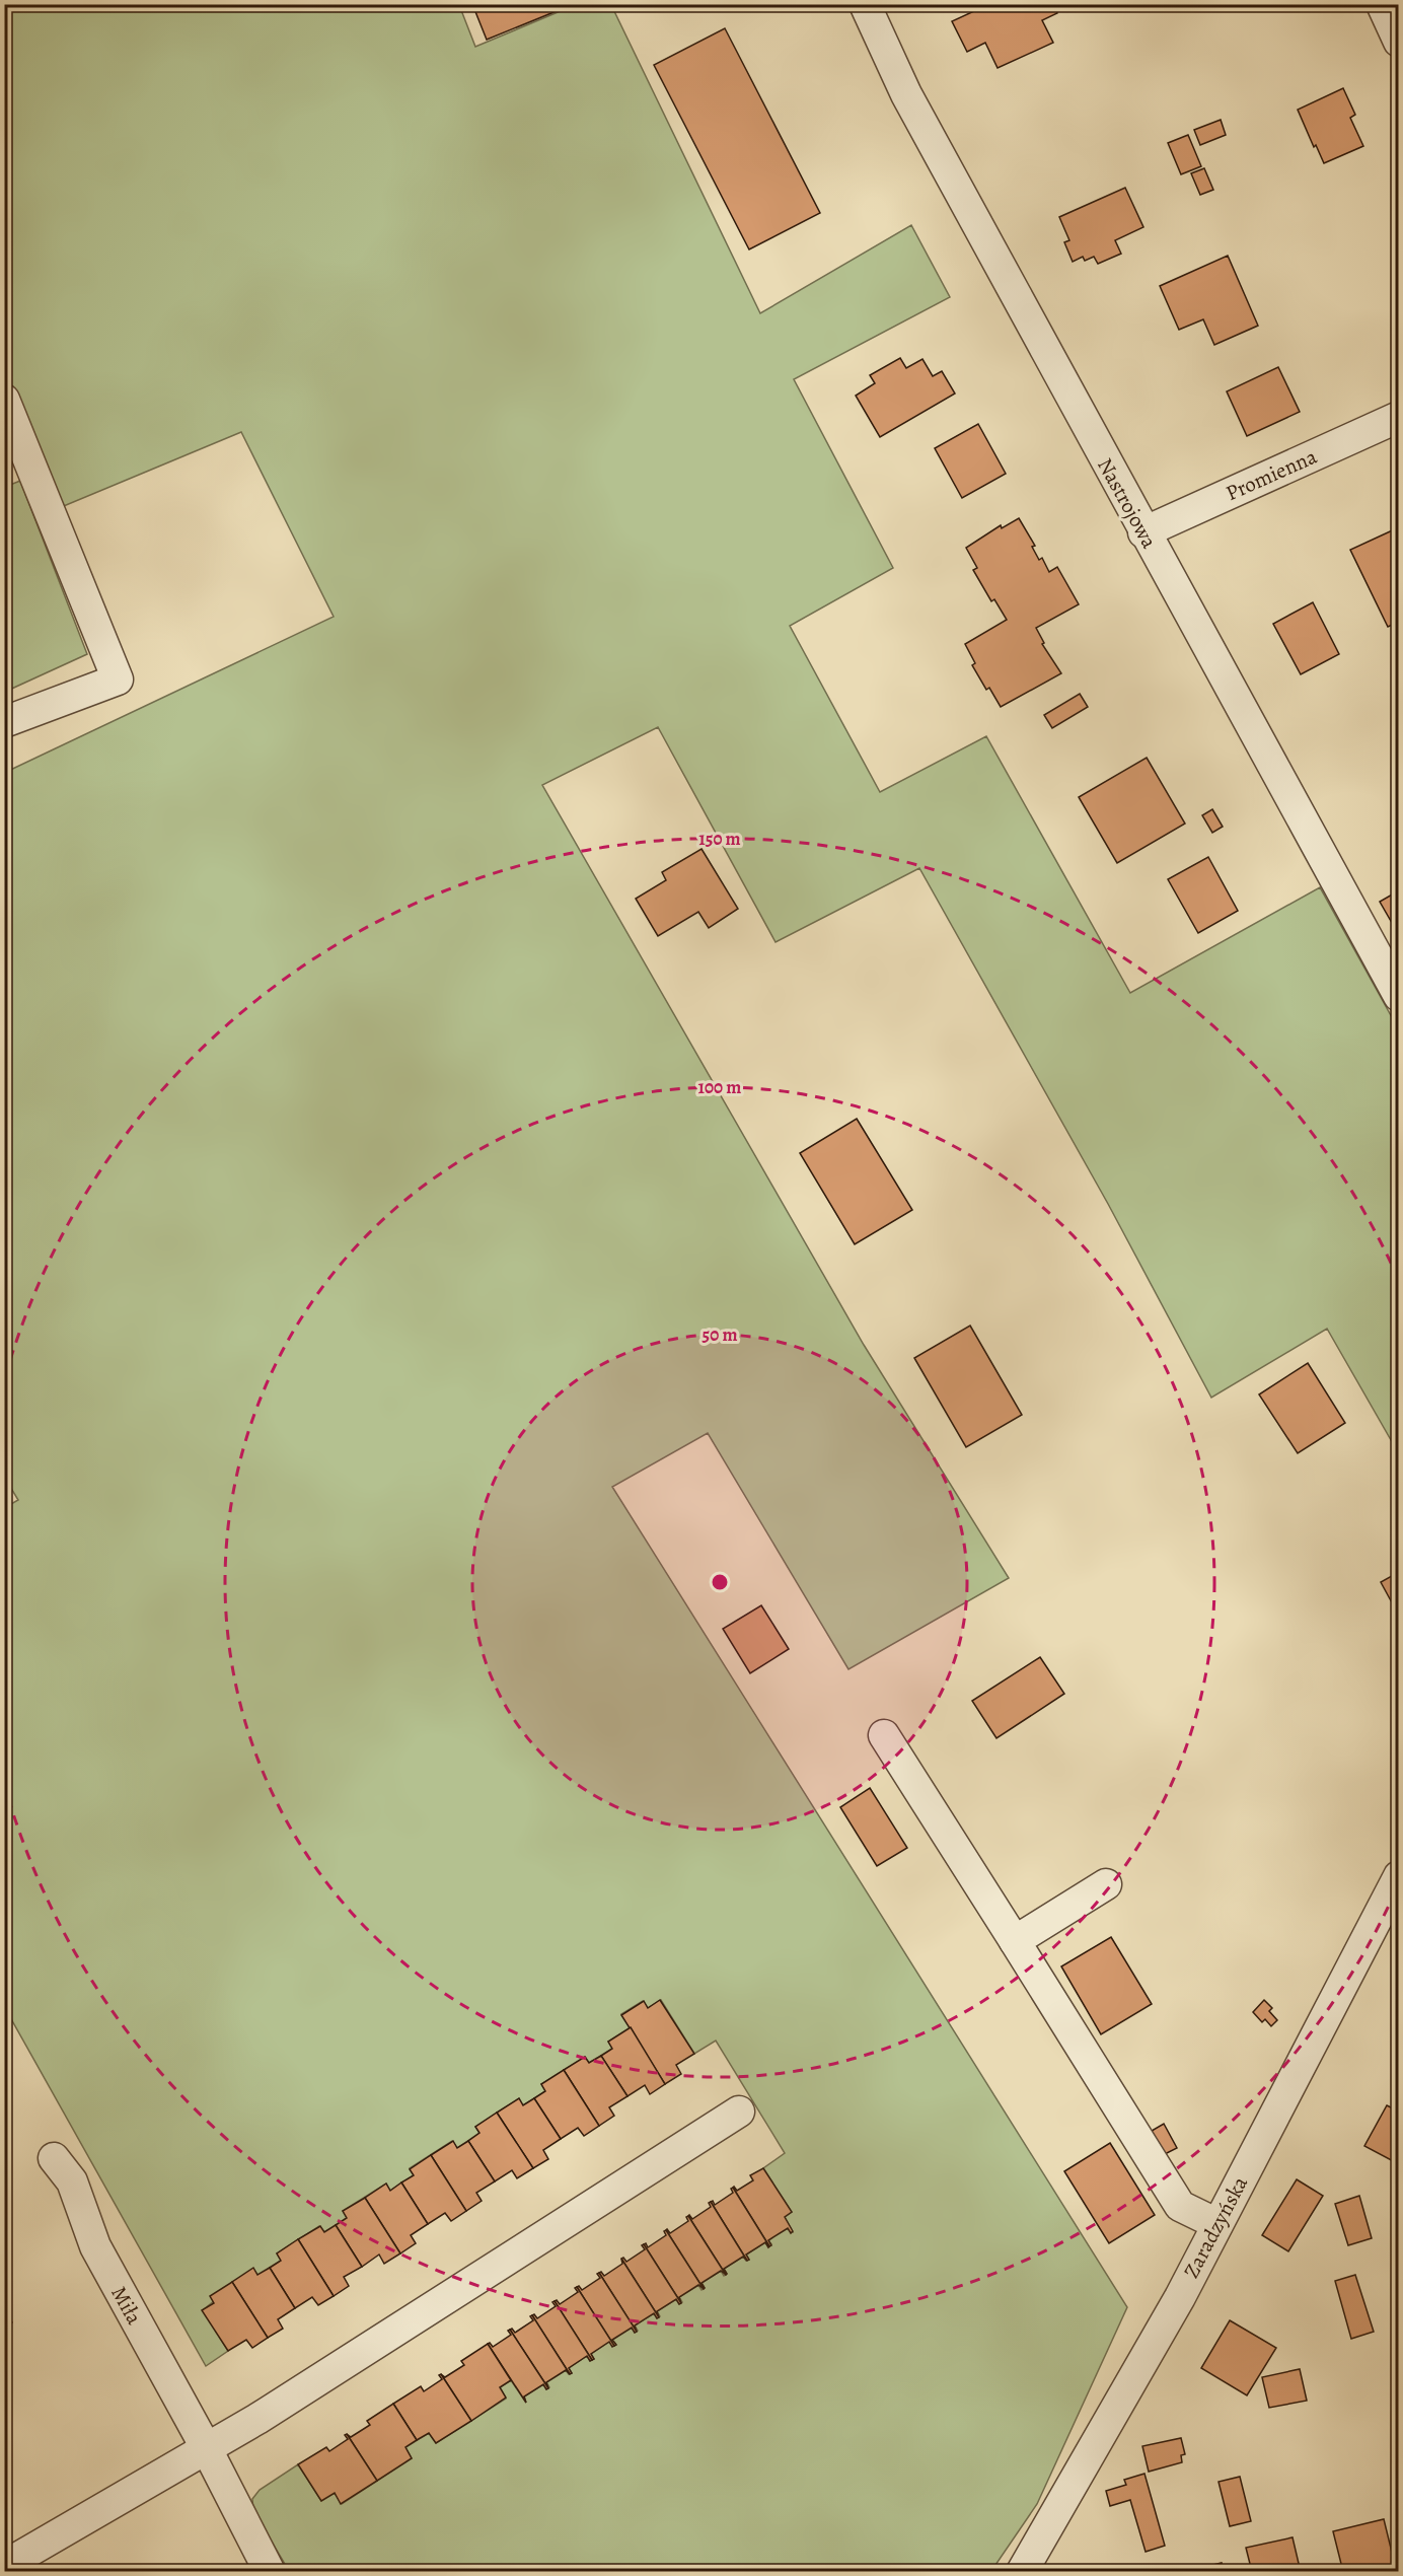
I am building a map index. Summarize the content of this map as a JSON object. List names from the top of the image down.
{
  "streets": {
    "street": [
      "Promienna",
      "Nastrojowa",
      "Zaradzyńska",
      "Miła"
    ]
  },
  "crossings": [
    ["Promienna", "Nastrojowa"]
  ],
  "rings": ["150 m", "100 m", "50 m"]
}
